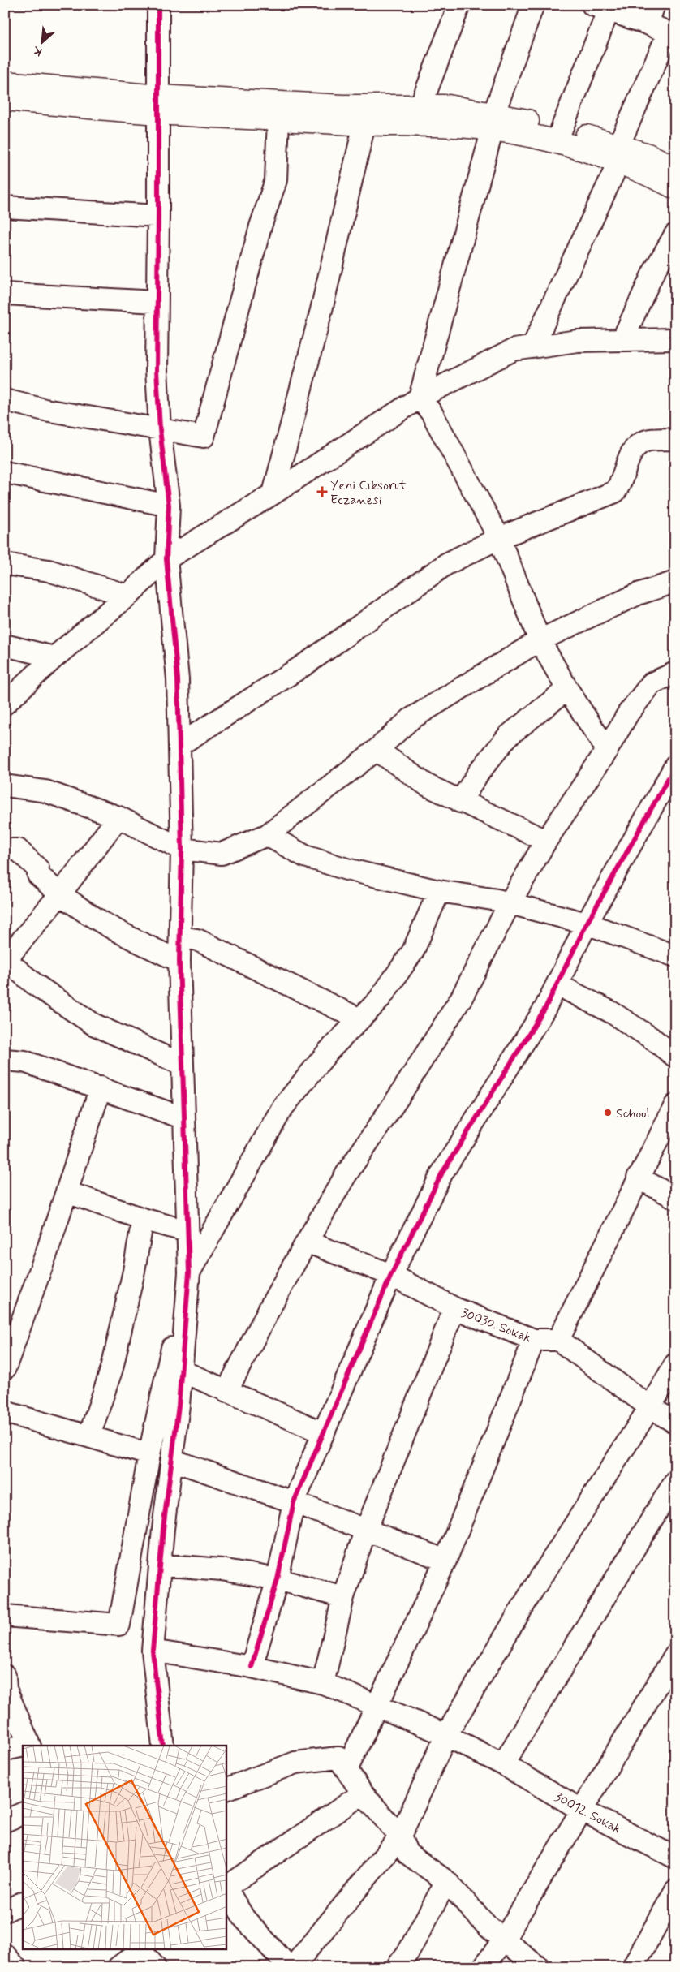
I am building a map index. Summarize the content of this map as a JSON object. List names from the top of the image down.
{
  "streets": {
    "street": ["30030. Sokak", "30012. Sokak"]
  },
  "places": {
    "health": ["Yeni Cıksorut Eczanesi"],
    "other": ["School"]
  },
  "north": "bottom left"
}
